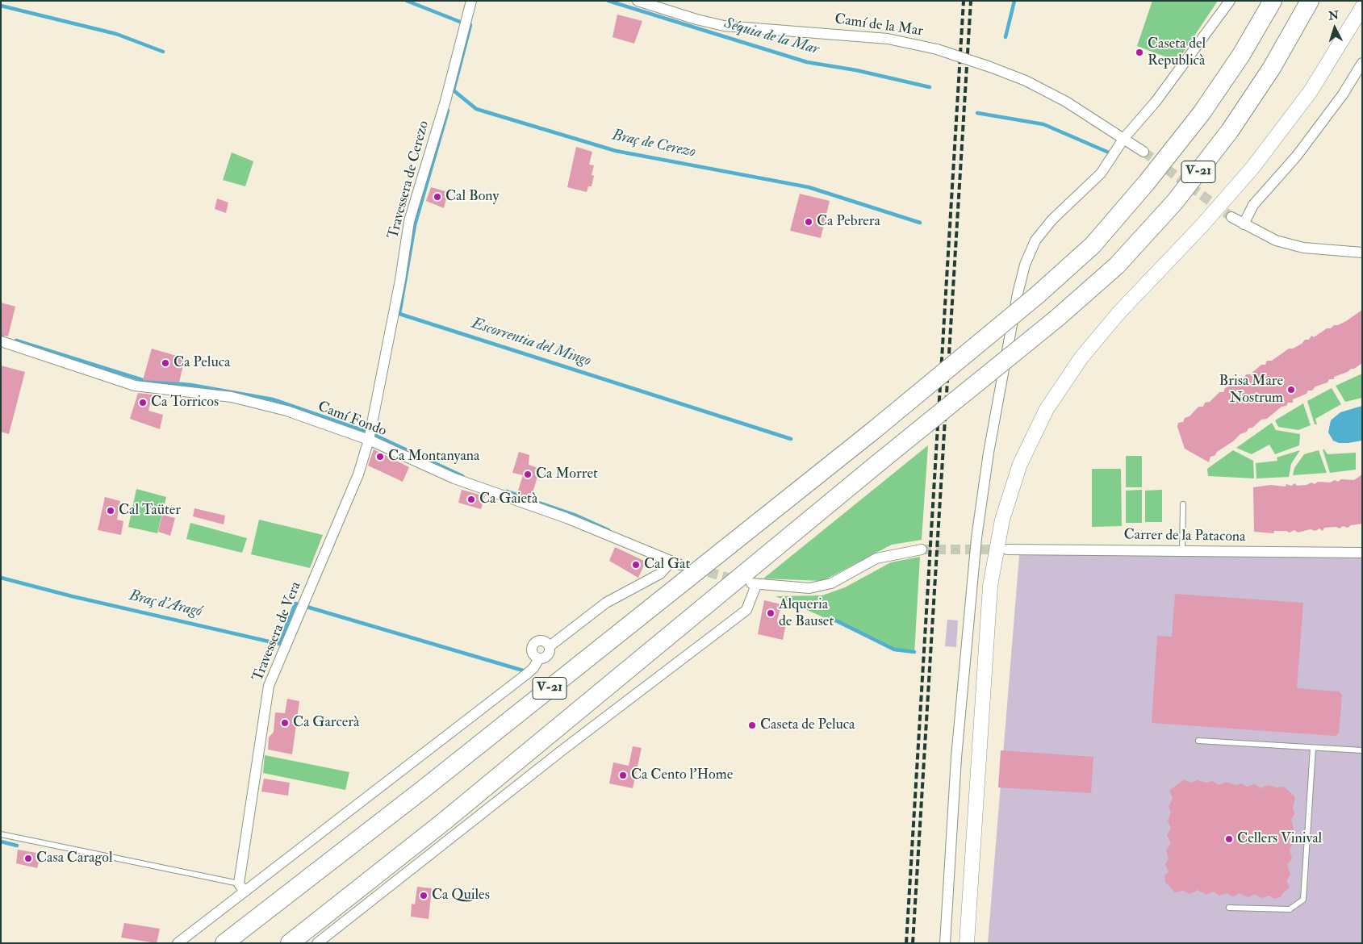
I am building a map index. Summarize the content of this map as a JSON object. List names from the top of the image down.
{
  "streets": {
    "highway": ["V-21"],
    "street": [
      "Camí de la Mar",
      "Travessera de Cerezo",
      "Camí Fondo",
      "Carrer de la Patacona",
      "Travessera de Vera"
    ]
  },
  "crossings": [
    ["Travessera de Cerezo", "Camí Fondo"],
    ["Travessera de Cerezo", "Travessera de Vera"],
    ["Camí Fondo", "Travessera de Vera"]
  ],
  "water": [
    "Séquia de la Mar",
    "Braç de Cerezo",
    "Escorrentia del Mingo",
    "Braç d'Aragó"
  ],
  "places": [
    "Caseta del Republicà",
    "Cal Bony",
    "Ca Pebrera",
    "Ca Peluca",
    "Brisa Mare Nostrum",
    "Ca Torricos",
    "Ca Montanyana",
    "Ca Morret",
    "Ca Gaietà",
    "Cal Taüter",
    "Cal Gat",
    "Alqueria de Bauset",
    "Ca Garcerà",
    "Caseta de Peluca",
    "Ca Cento l'Home",
    "Cellers Vinival",
    "Casa Caragol",
    "Ca Quiles"
  ],
  "north": "top"
}
